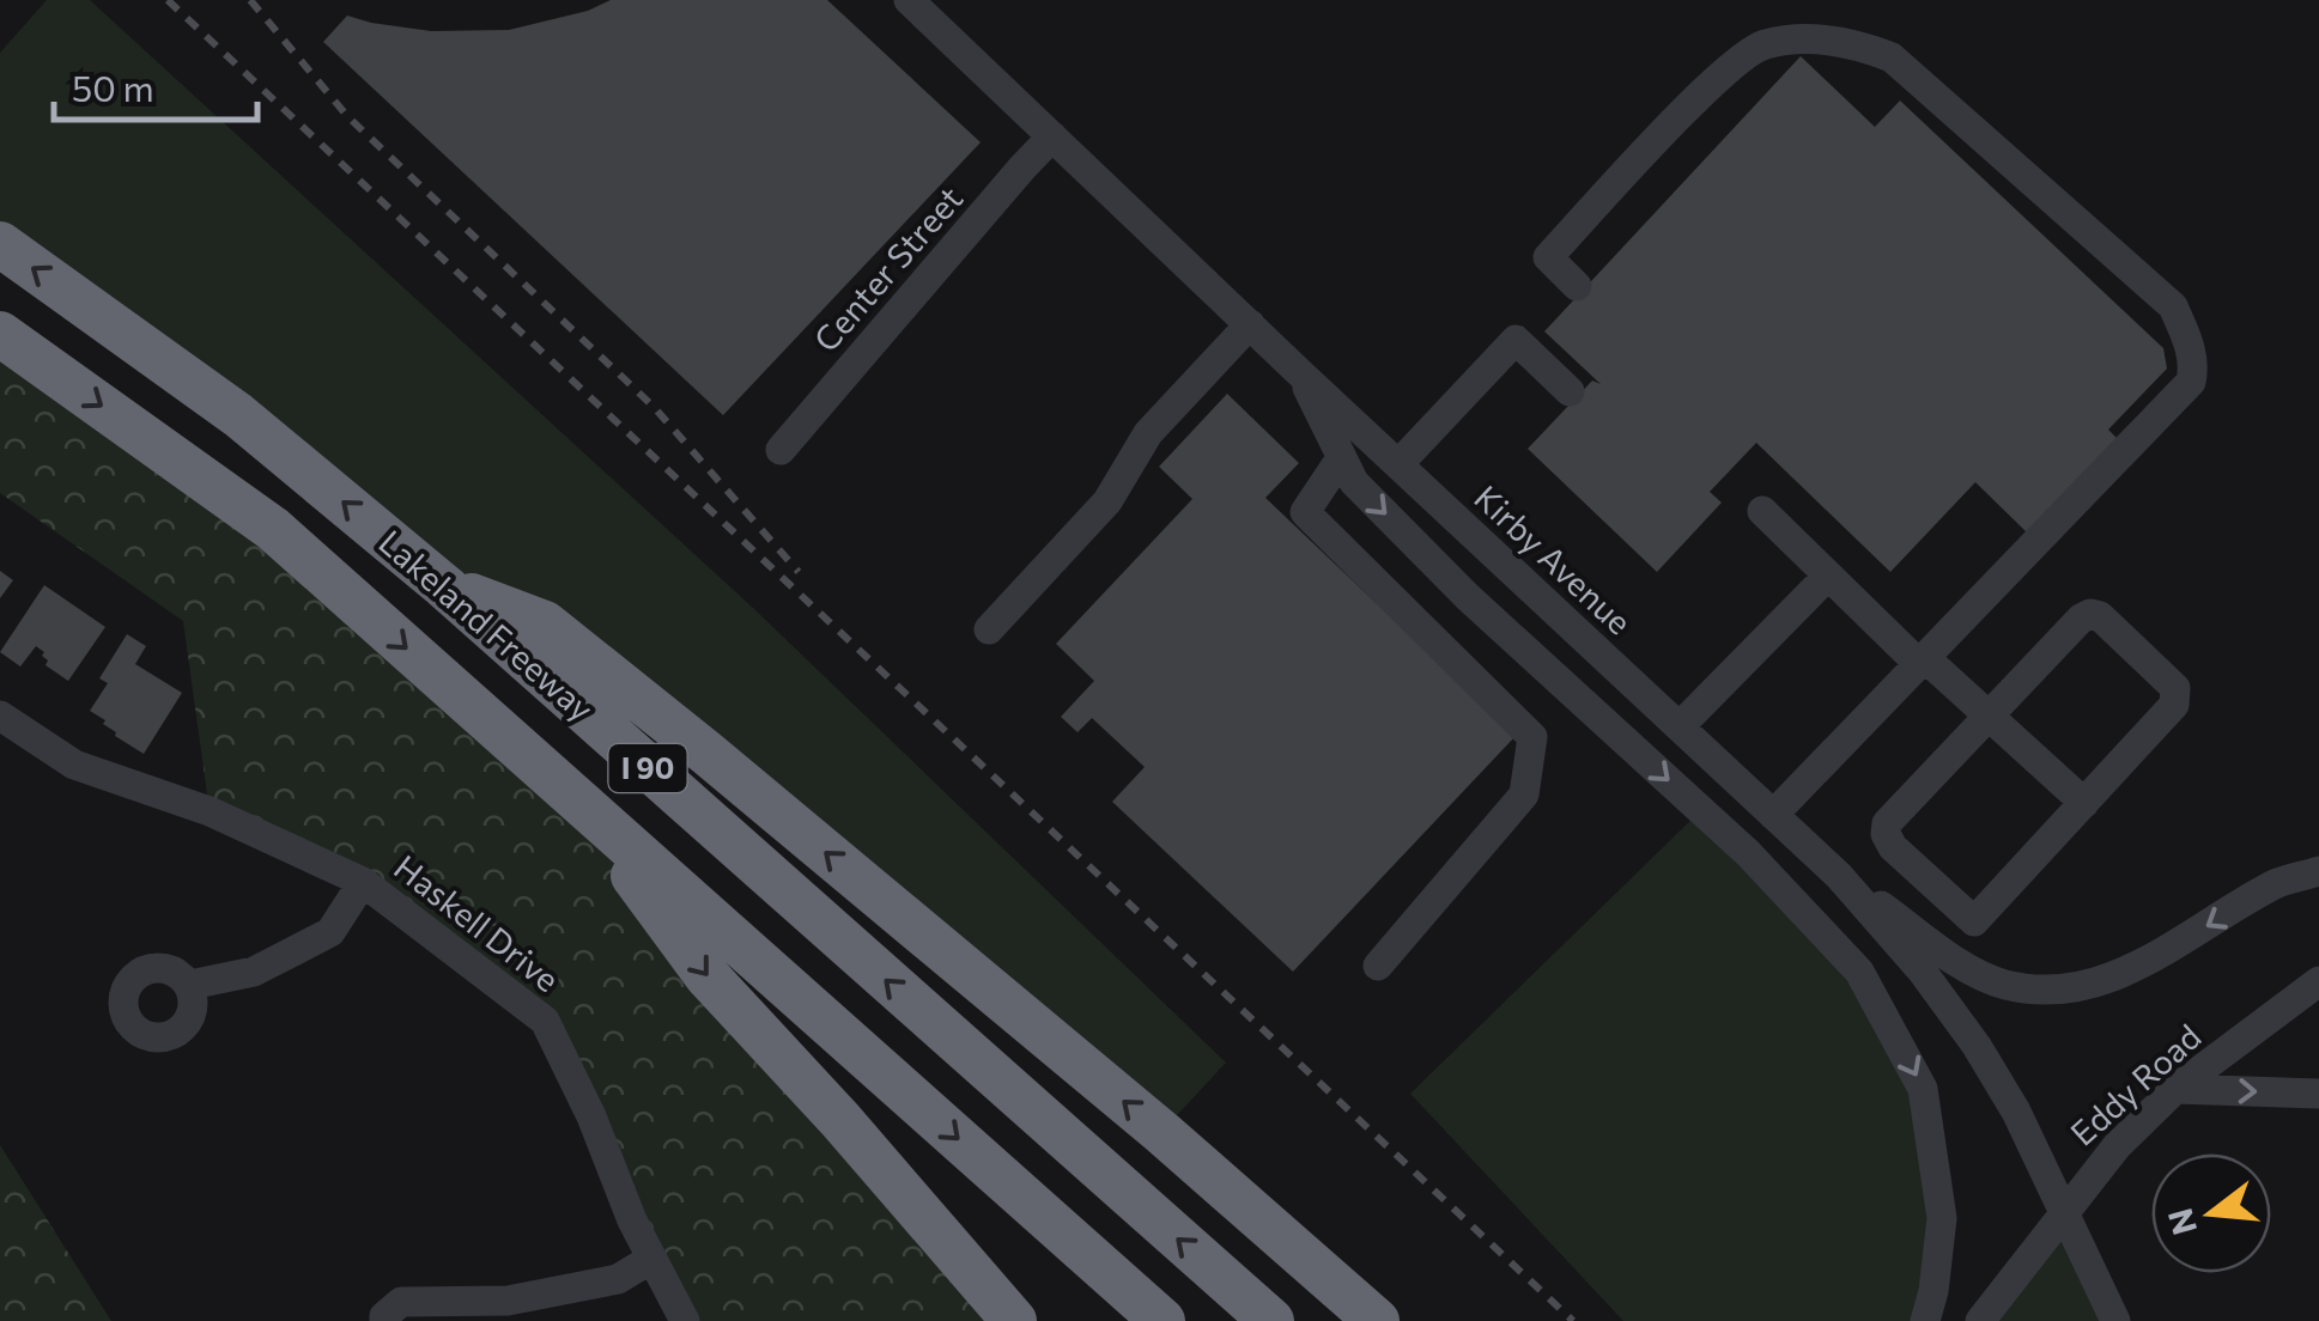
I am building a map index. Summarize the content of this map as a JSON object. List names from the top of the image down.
{
  "streets": {
    "highway": ["Lakeland Freeway", "I 90"],
    "street": [
      "Center Street",
      "Kirby Avenue",
      "Haskell Drive",
      "Eddy Road"
    ]
  },
  "crossings": [
    ["Center Street", "Kirby Avenue"]
  ],
  "scale_bar": "50 m",
  "north": "left"
}
